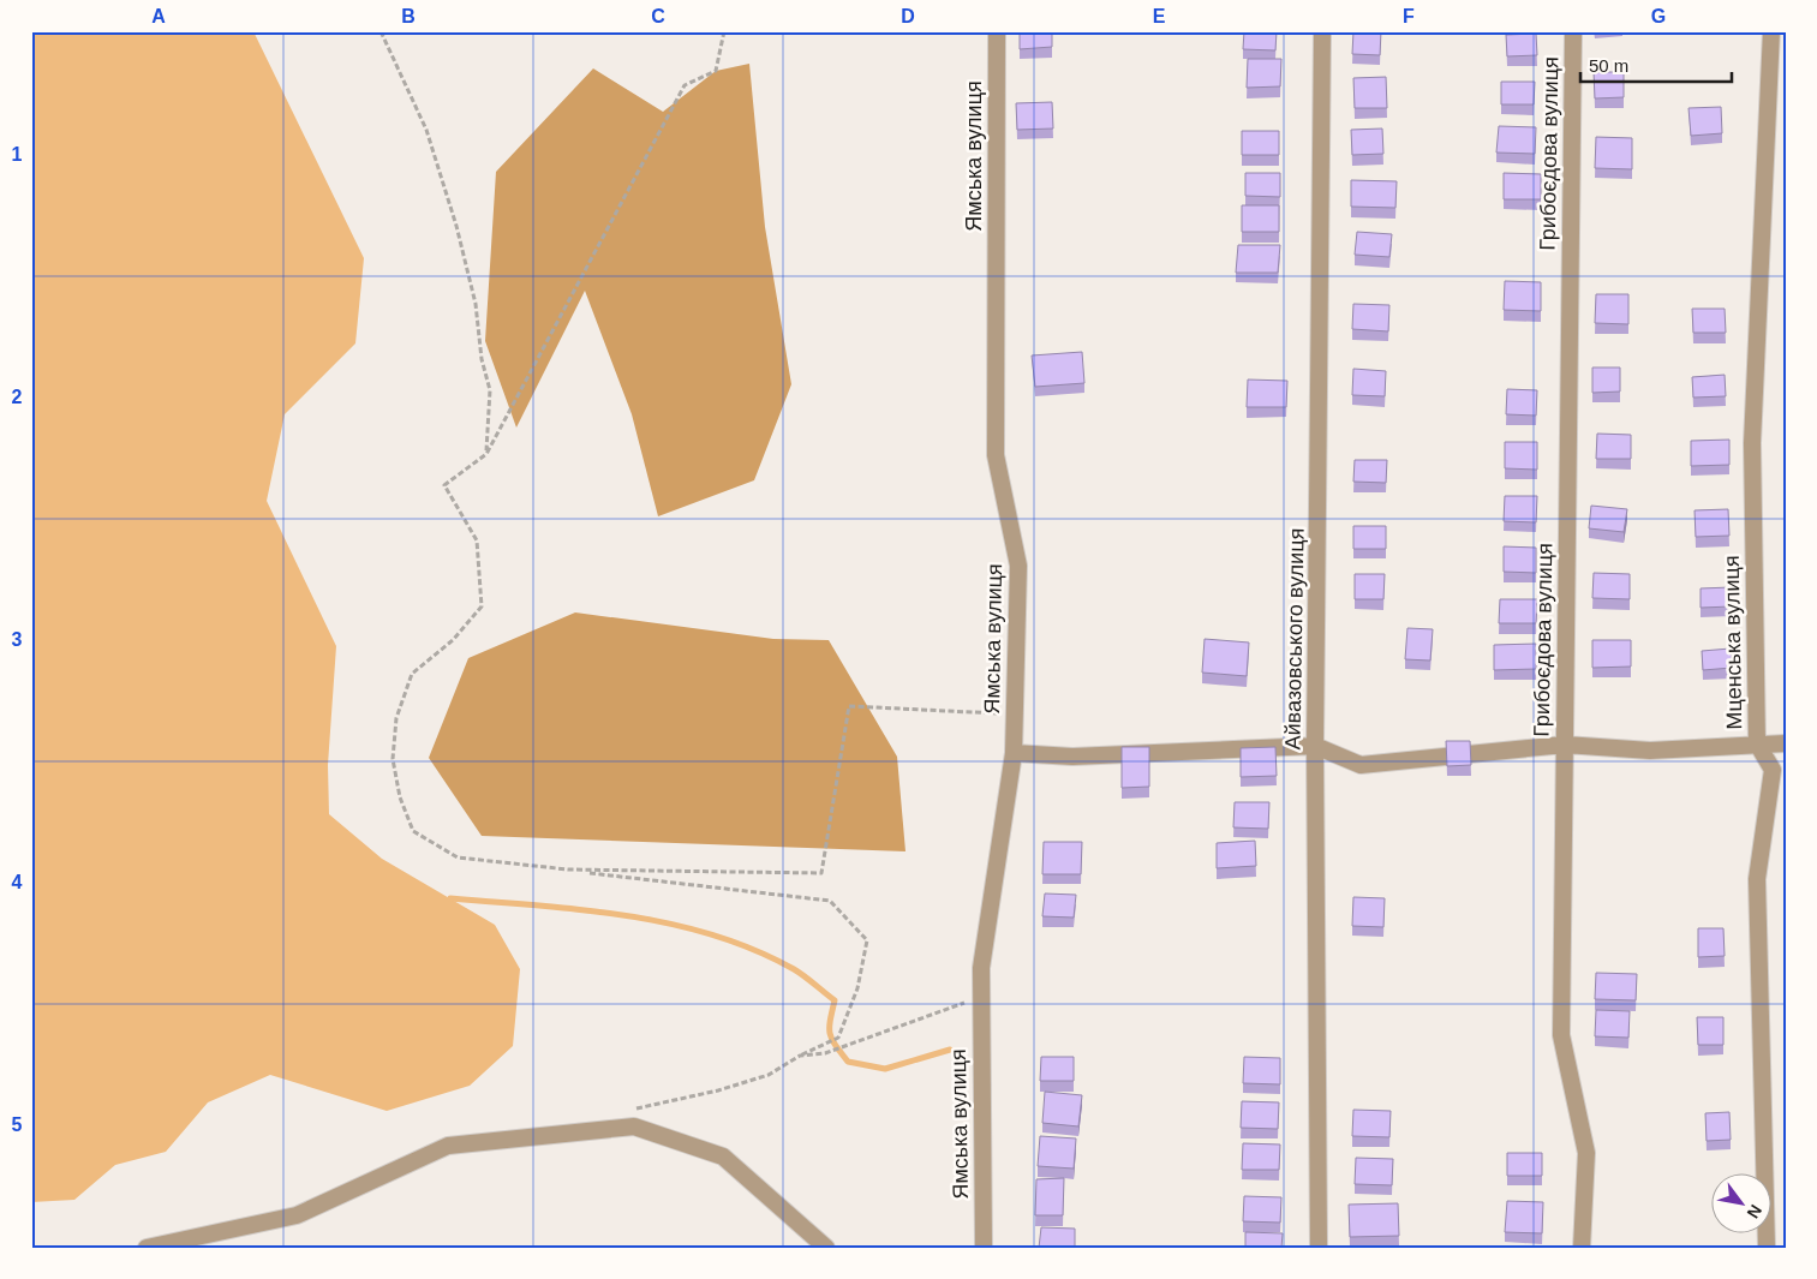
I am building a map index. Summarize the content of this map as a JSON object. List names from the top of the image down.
{
  "streets": {
    "street": [
      "Грибоєдова вулиця",
      "Ямська вулиця",
      "Айвазовського вулиця",
      "Мценська вулиця"
    ]
  },
  "scale_bar": "50 m",
  "north": "bottom right",
  "grid": {
    "columns": [
      "A",
      "B",
      "C",
      "D",
      "E",
      "F",
      "G"
    ],
    "rows": [
      "1",
      "2",
      "3",
      "4",
      "5"
    ]
  }
}
